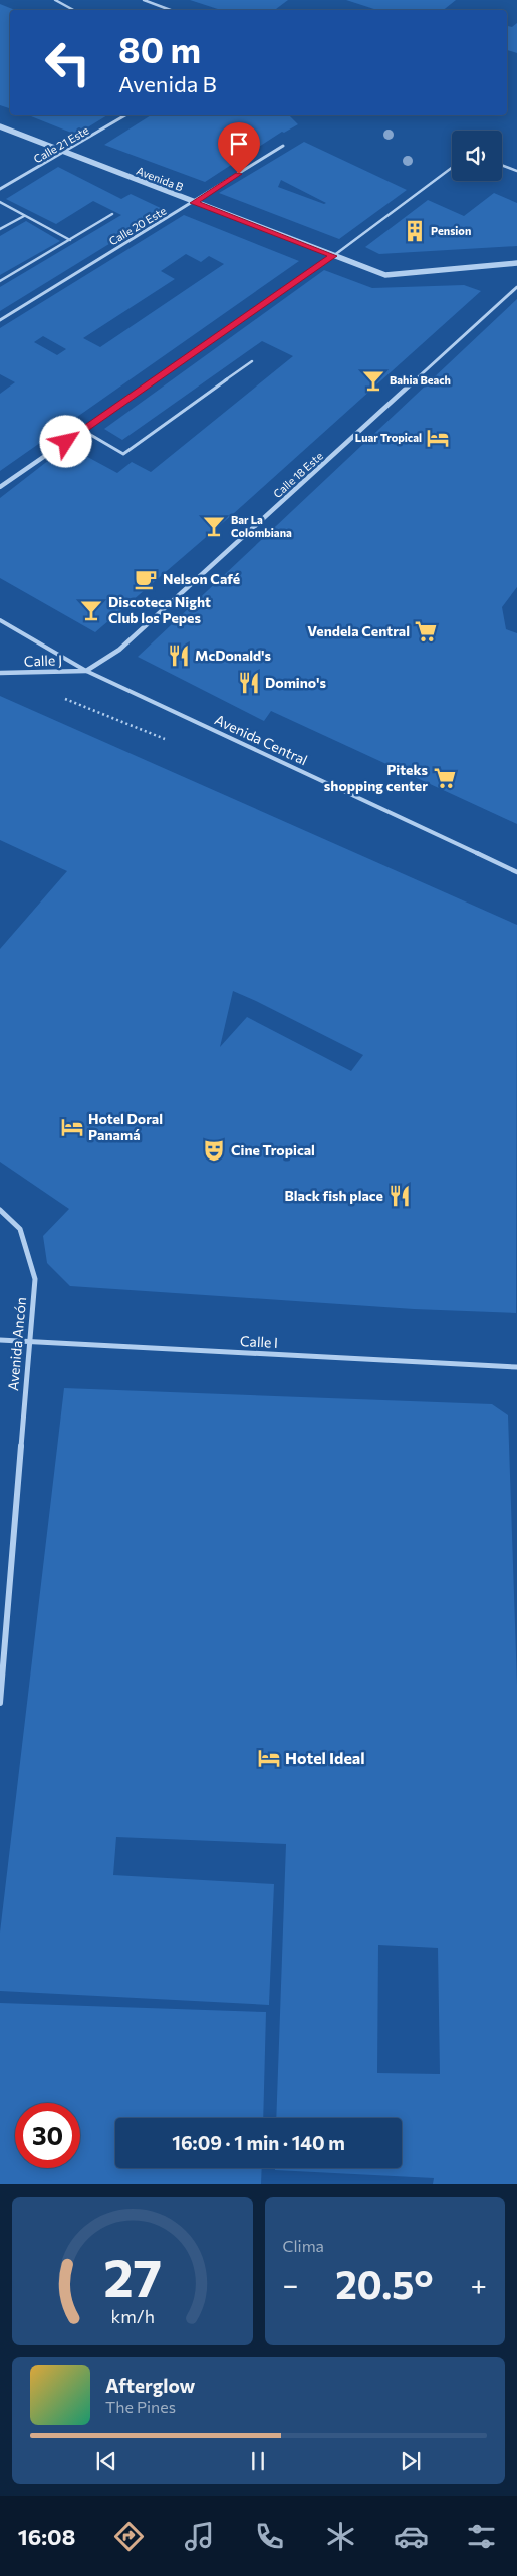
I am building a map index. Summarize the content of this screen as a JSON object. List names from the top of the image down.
{
  "streets": {
    "street": [
      "Calle 21 Este",
      "Avenida B",
      "Calle 20 Este",
      "Calle 18 Este",
      "Calle J",
      "Avenida Central",
      "Calle I",
      "Avenida Ancón"
    ]
  },
  "crossings": [
    ["Calle 21 Este", "Avenida B"],
    ["Avenida B", "Calle 20 Este"],
    ["Calle 18 Este", "Calle J"],
    ["Calle 18 Este", "Avenida Central"],
    ["Calle J", "Avenida Central"],
    ["Calle I", "Avenida Ancón"]
  ],
  "places": {
    "building": ["Pension"],
    "bar": ["Bahia Beach", "Bar La Colombiana", "Discoteca Night Club los Pepes"],
    "hotel": ["Luar Tropical", "Hotel Doral Panamá", "Hotel Ideal"],
    "cafe": ["Nelson Café"],
    "supermarket": ["Vendela Central", "Piteks shopping center"],
    "restaurant": ["McDonald's", "Domino's", "Black fish place"],
    "theatre": ["Cine Tropical"]
  },
  "page": {
    "turn": ["80 m", "Avenida B"],
    "limit": "30",
    "trip": "16:09 · 1 min · 140 m",
    "tile": "Clima",
    "heat": ["−", "20.5°", "+"],
    "song": ["Afterglow", "The Pines"],
    "tabs": "16:08",
    "gauge": ["27", "km/h"]
  }
}
